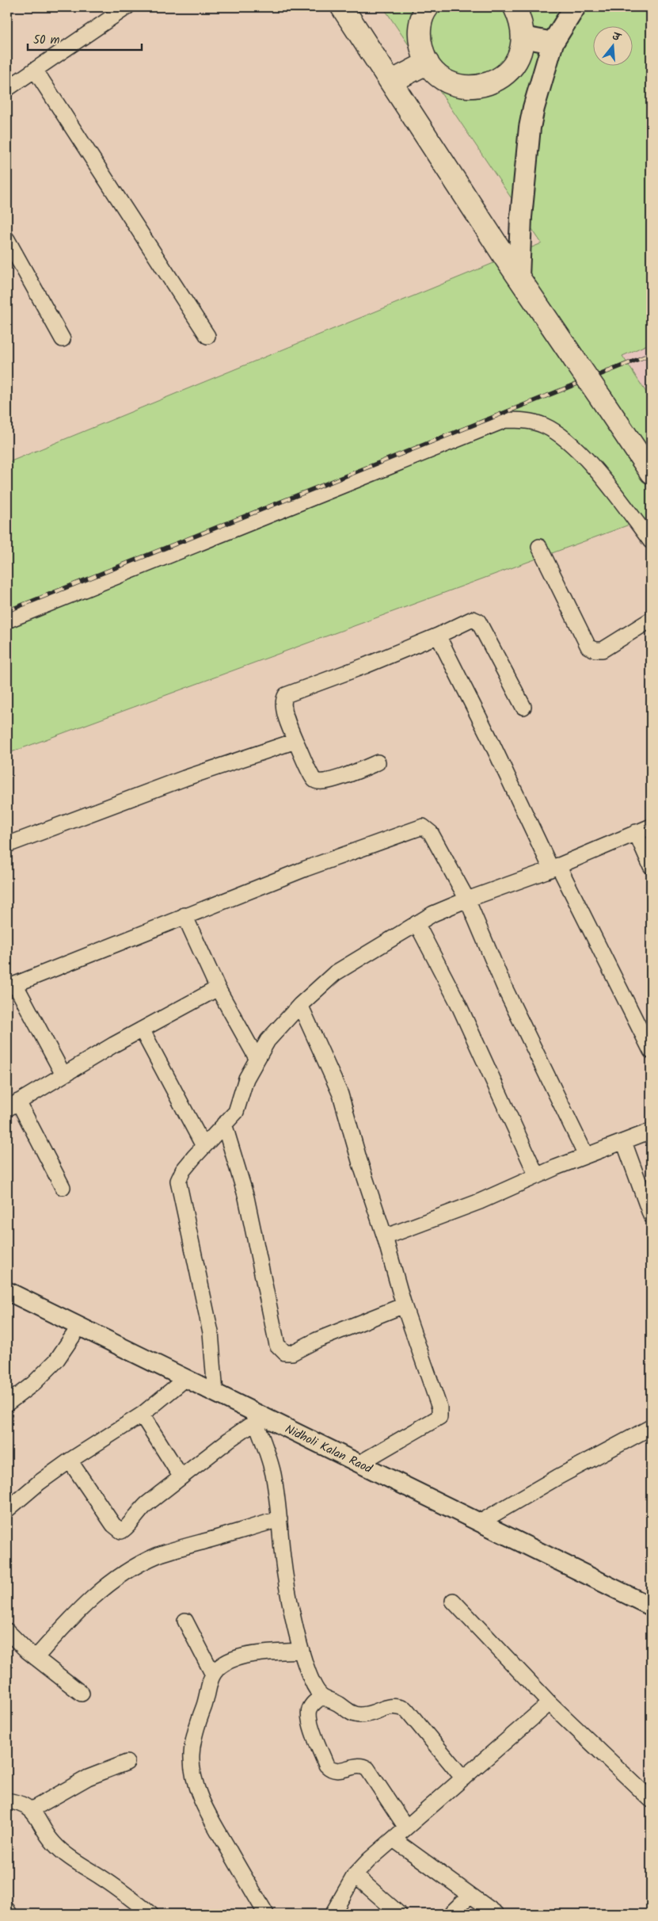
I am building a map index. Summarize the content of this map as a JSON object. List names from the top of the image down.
{
  "streets": {
    "street": ["Nidholi Kalan Raod"]
  },
  "scale_bar": "50 m",
  "north": "top"
}
